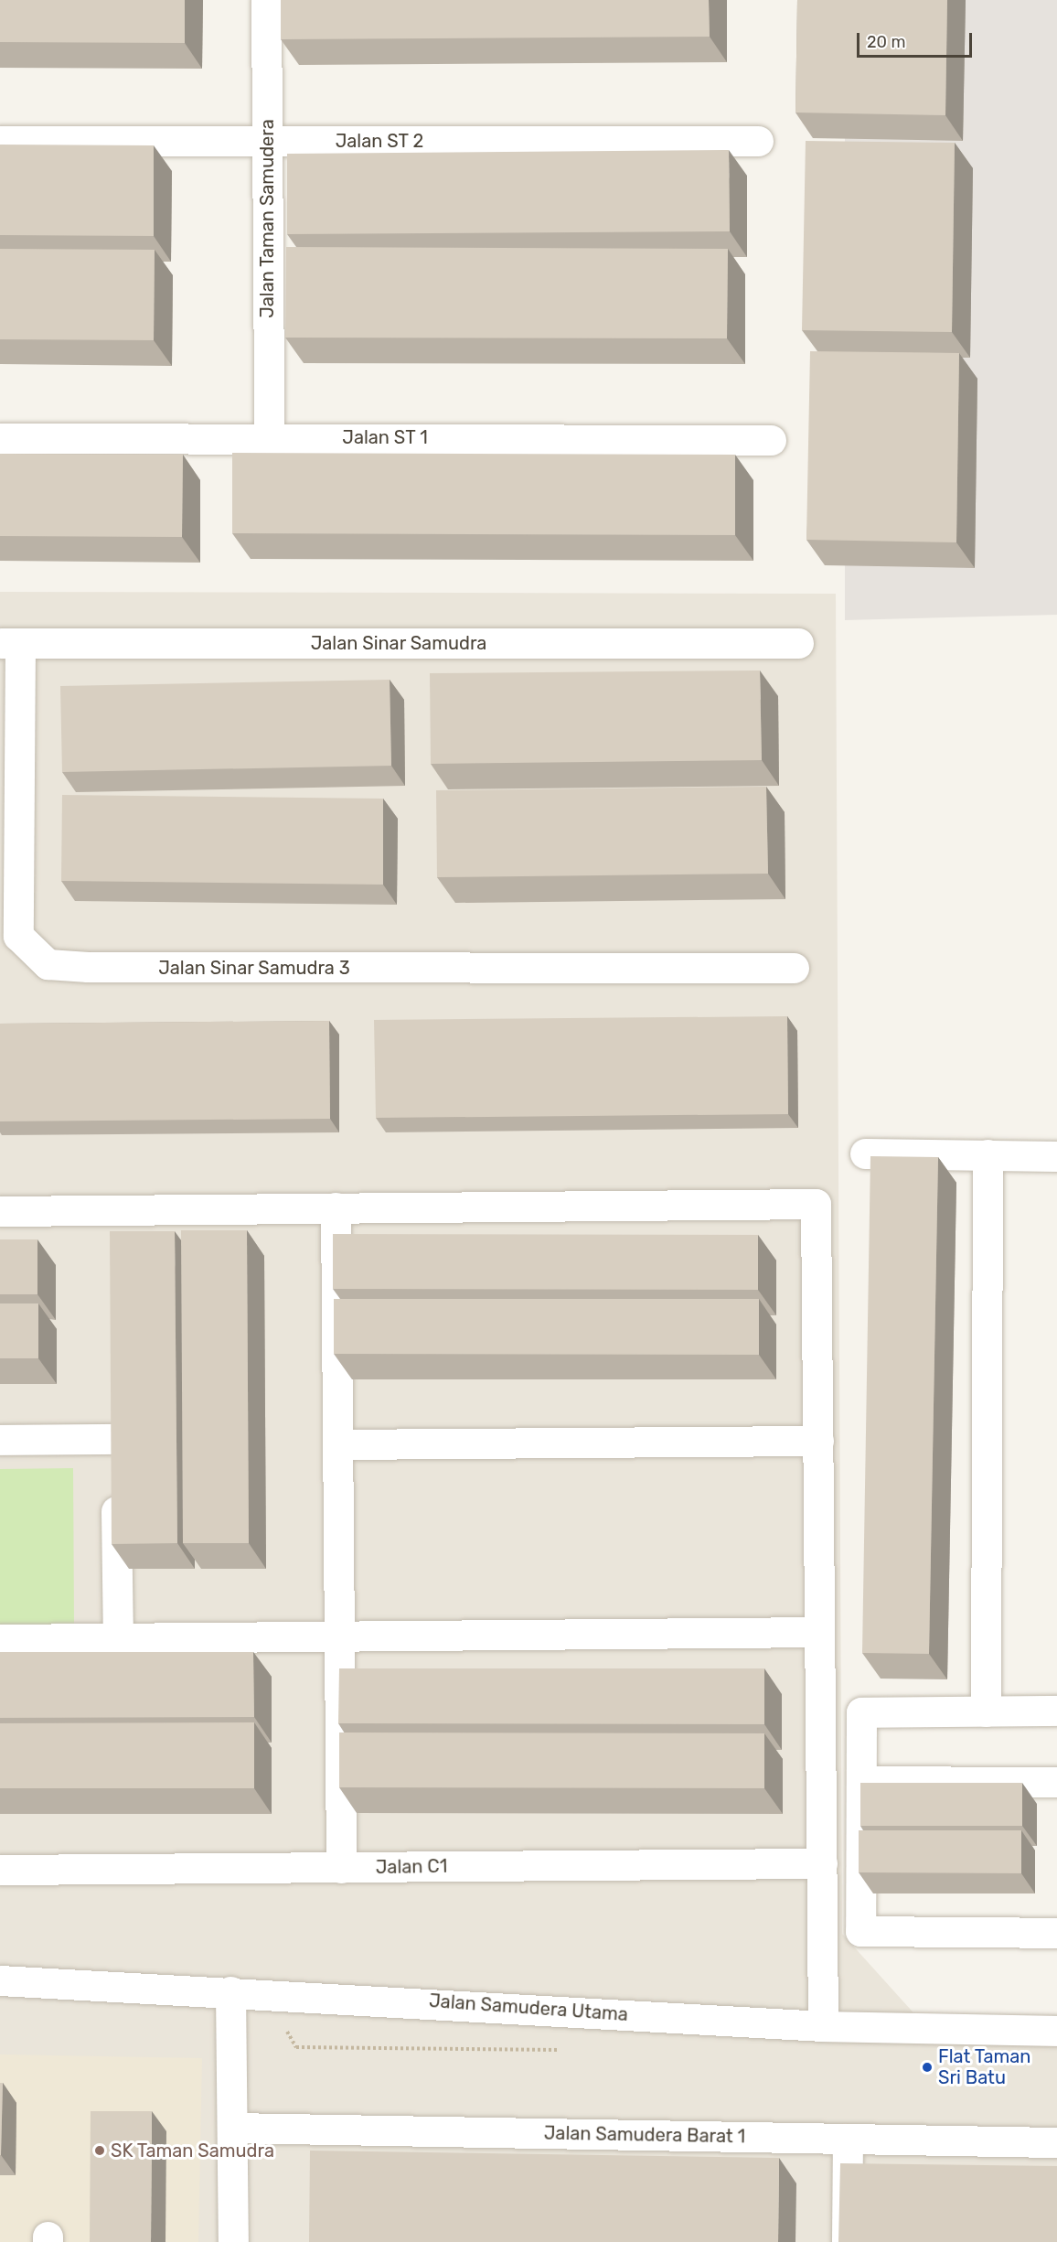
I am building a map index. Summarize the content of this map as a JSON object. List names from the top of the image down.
{
  "streets": {
    "street": [
      "Jalan ST 2",
      "Jalan Taman Samudera",
      "Jalan ST 1",
      "Jalan Sinar Samudra",
      "Jalan Sinar Samudra 3",
      "Jalan C1",
      "Jalan Samudera Utama",
      "Jalan Samudera Barat 1"
    ]
  },
  "crossings": [
    ["Jalan ST 2", "Jalan Taman Samudera"],
    ["Jalan Taman Samudera", "Jalan ST 1"],
    ["Jalan Sinar Samudra", "Jalan Sinar Samudra 3"]
  ],
  "places": ["Flat Taman Sri Batu", "SK Taman Samudra"],
  "scale_bar": "20 m"
}
